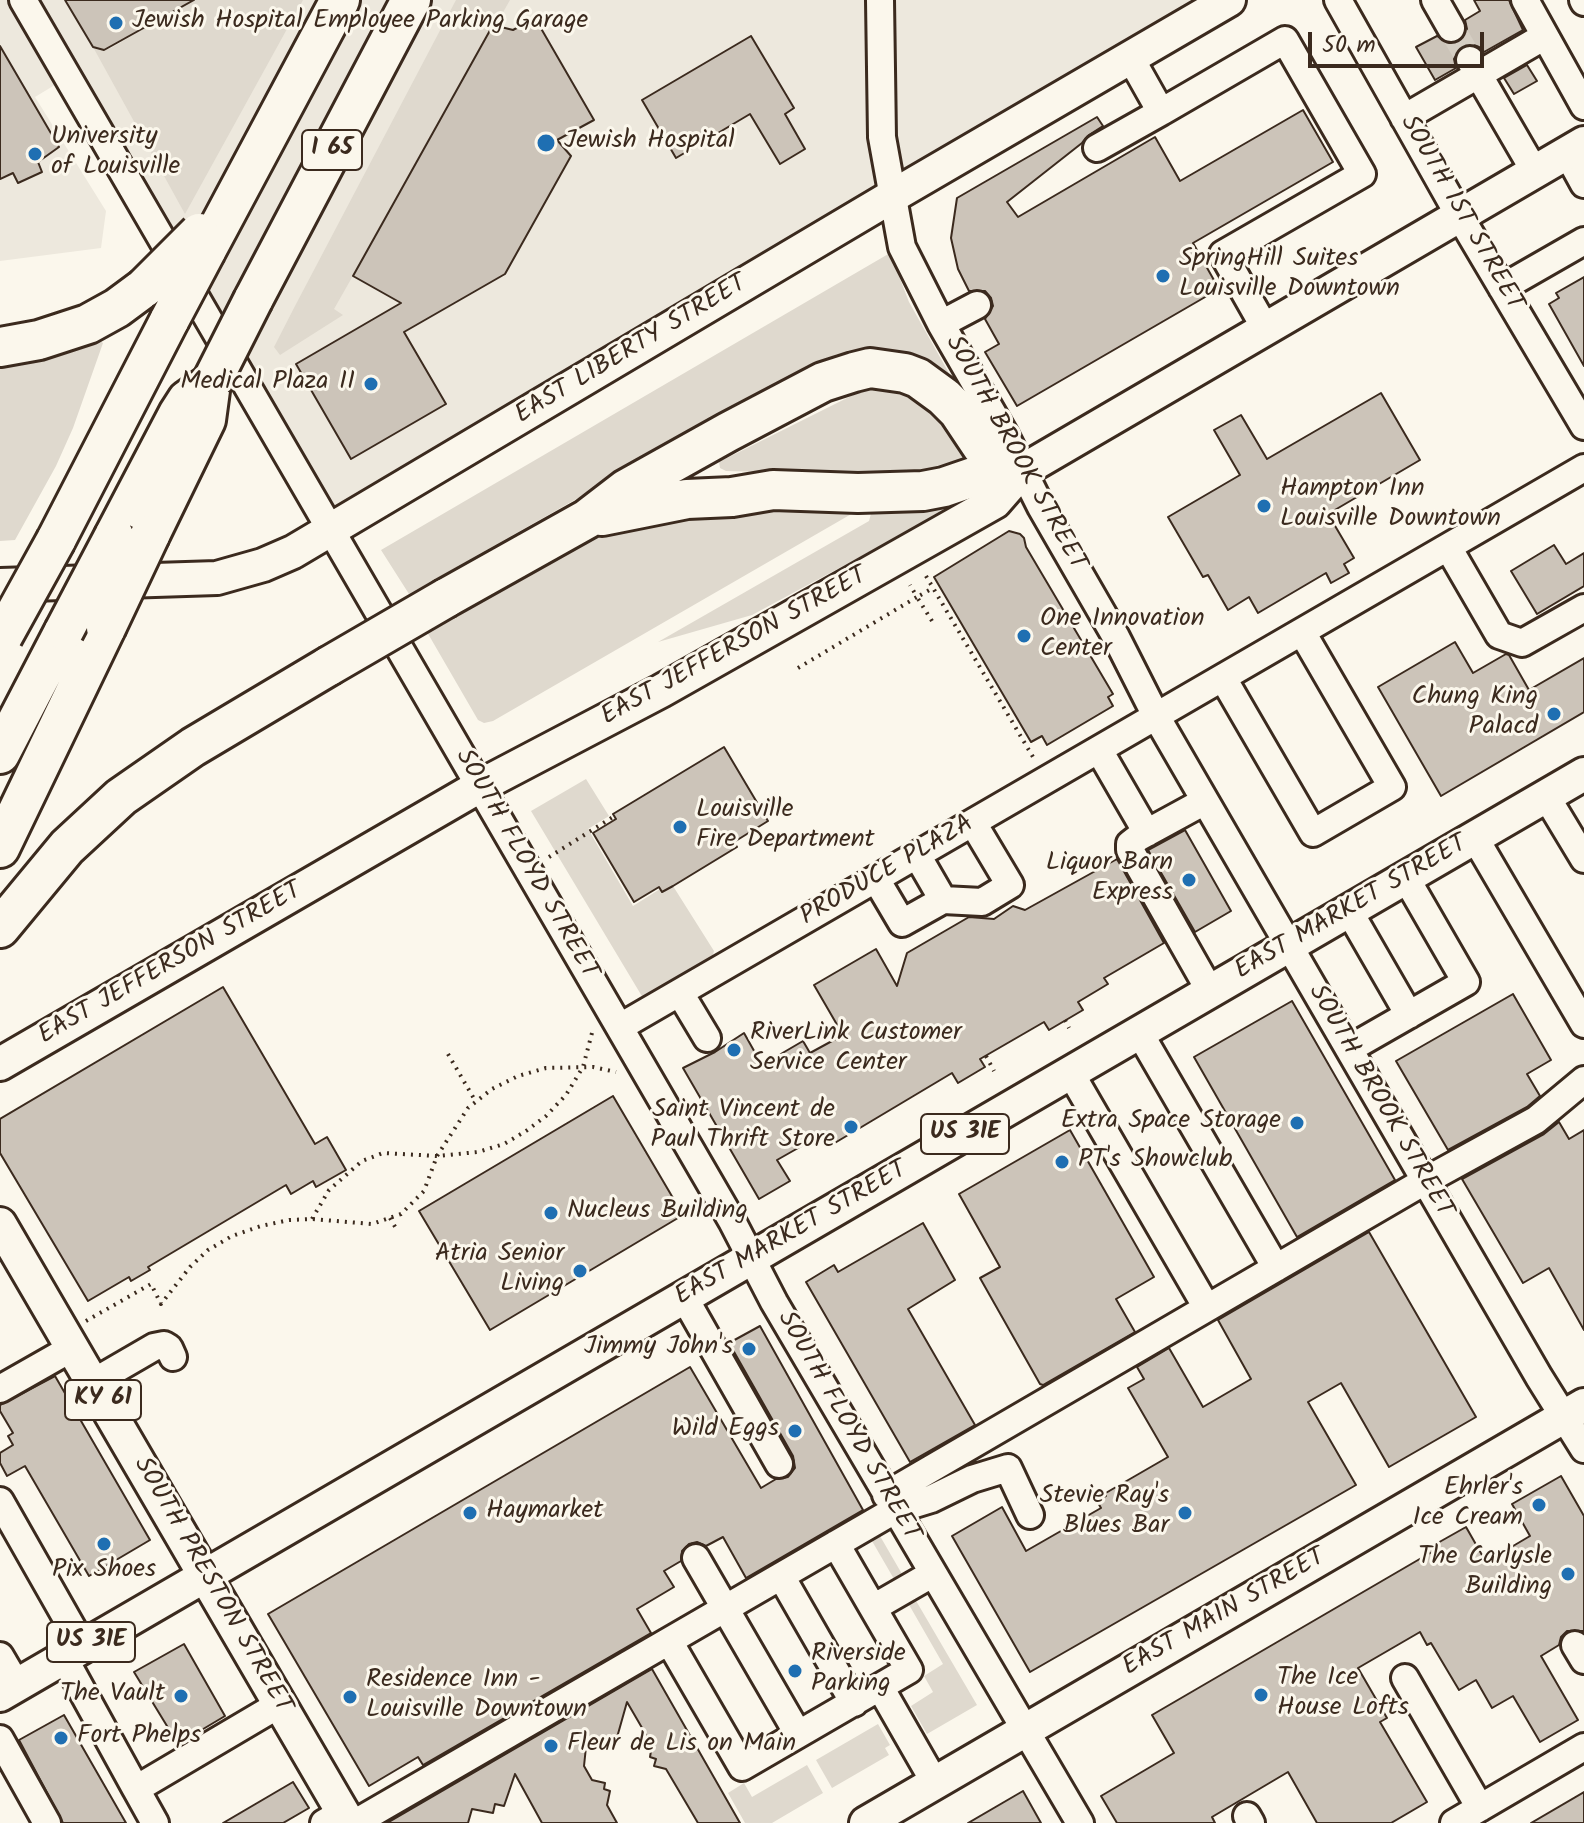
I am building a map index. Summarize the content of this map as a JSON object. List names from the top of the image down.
{
  "streets": {
    "highway": ["I 65"],
    "main road": [
      "EAST LIBERTY STREET",
      "EAST JEFFERSON STREET",
      "EAST MARKET STREET",
      "US 31E",
      "KY 61",
      "SOUTH PRESTON STREET",
      "EAST MAIN STREET"
    ],
    "street": [
      "SOUTH 1ST STREET",
      "SOUTH BROOK STREET",
      "SOUTH FLOYD STREET",
      "PRODUCE PLAZA"
    ]
  },
  "crossings": [
    ["SOUTH 1ST STREET", "EAST JEFFERSON STREET"],
    ["EAST LIBERTY STREET", "SOUTH BROOK STREET"],
    ["EAST LIBERTY STREET", "SOUTH FLOYD STREET"],
    ["SOUTH BROOK STREET", "EAST JEFFERSON STREET"],
    ["SOUTH BROOK STREET", "PRODUCE PLAZA"],
    ["SOUTH BROOK STREET", "EAST MARKET STREET"],
    ["SOUTH BROOK STREET", "EAST MAIN STREET"],
    ["EAST JEFFERSON STREET", "SOUTH FLOYD STREET"],
    ["SOUTH FLOYD STREET", "PRODUCE PLAZA"],
    ["SOUTH FLOYD STREET", "EAST MARKET STREET"],
    ["SOUTH FLOYD STREET", "EAST MAIN STREET"],
    ["EAST MARKET STREET", "SOUTH PRESTON STREET"]
  ],
  "places": [
    "Jewish Hospital Employee Parking Garage",
    "Jewish Hospital",
    "University of Louisville",
    "SpringHill Suites Louisville Downtown",
    "Medical Plaza II",
    "Hampton Inn Louisville Downtown",
    "One Innovation Center",
    "Chung King Palacd",
    "Louisville Fire Department",
    "Liquor Barn Express",
    "RiverLink Customer Service Center",
    "Extra Space Storage",
    "Saint Vincent de Paul Thrift Store",
    "PT's Showclub",
    "Nucleus Building",
    "Atria Senior Living",
    "Jimmy John's",
    "Wild Eggs",
    "Ehrler's Ice Cream",
    "Haymarket",
    "Stevie Ray's Blues Bar",
    "Pix Shoes",
    "The Carlysle Building",
    "Riverside Parking",
    "The Ice House Lofts",
    "The Vault",
    "Residence Inn - Louisville Downtown",
    "Fort Phelps",
    "Fleur de Lis on Main"
  ],
  "scale_bar": "50 m"
}
